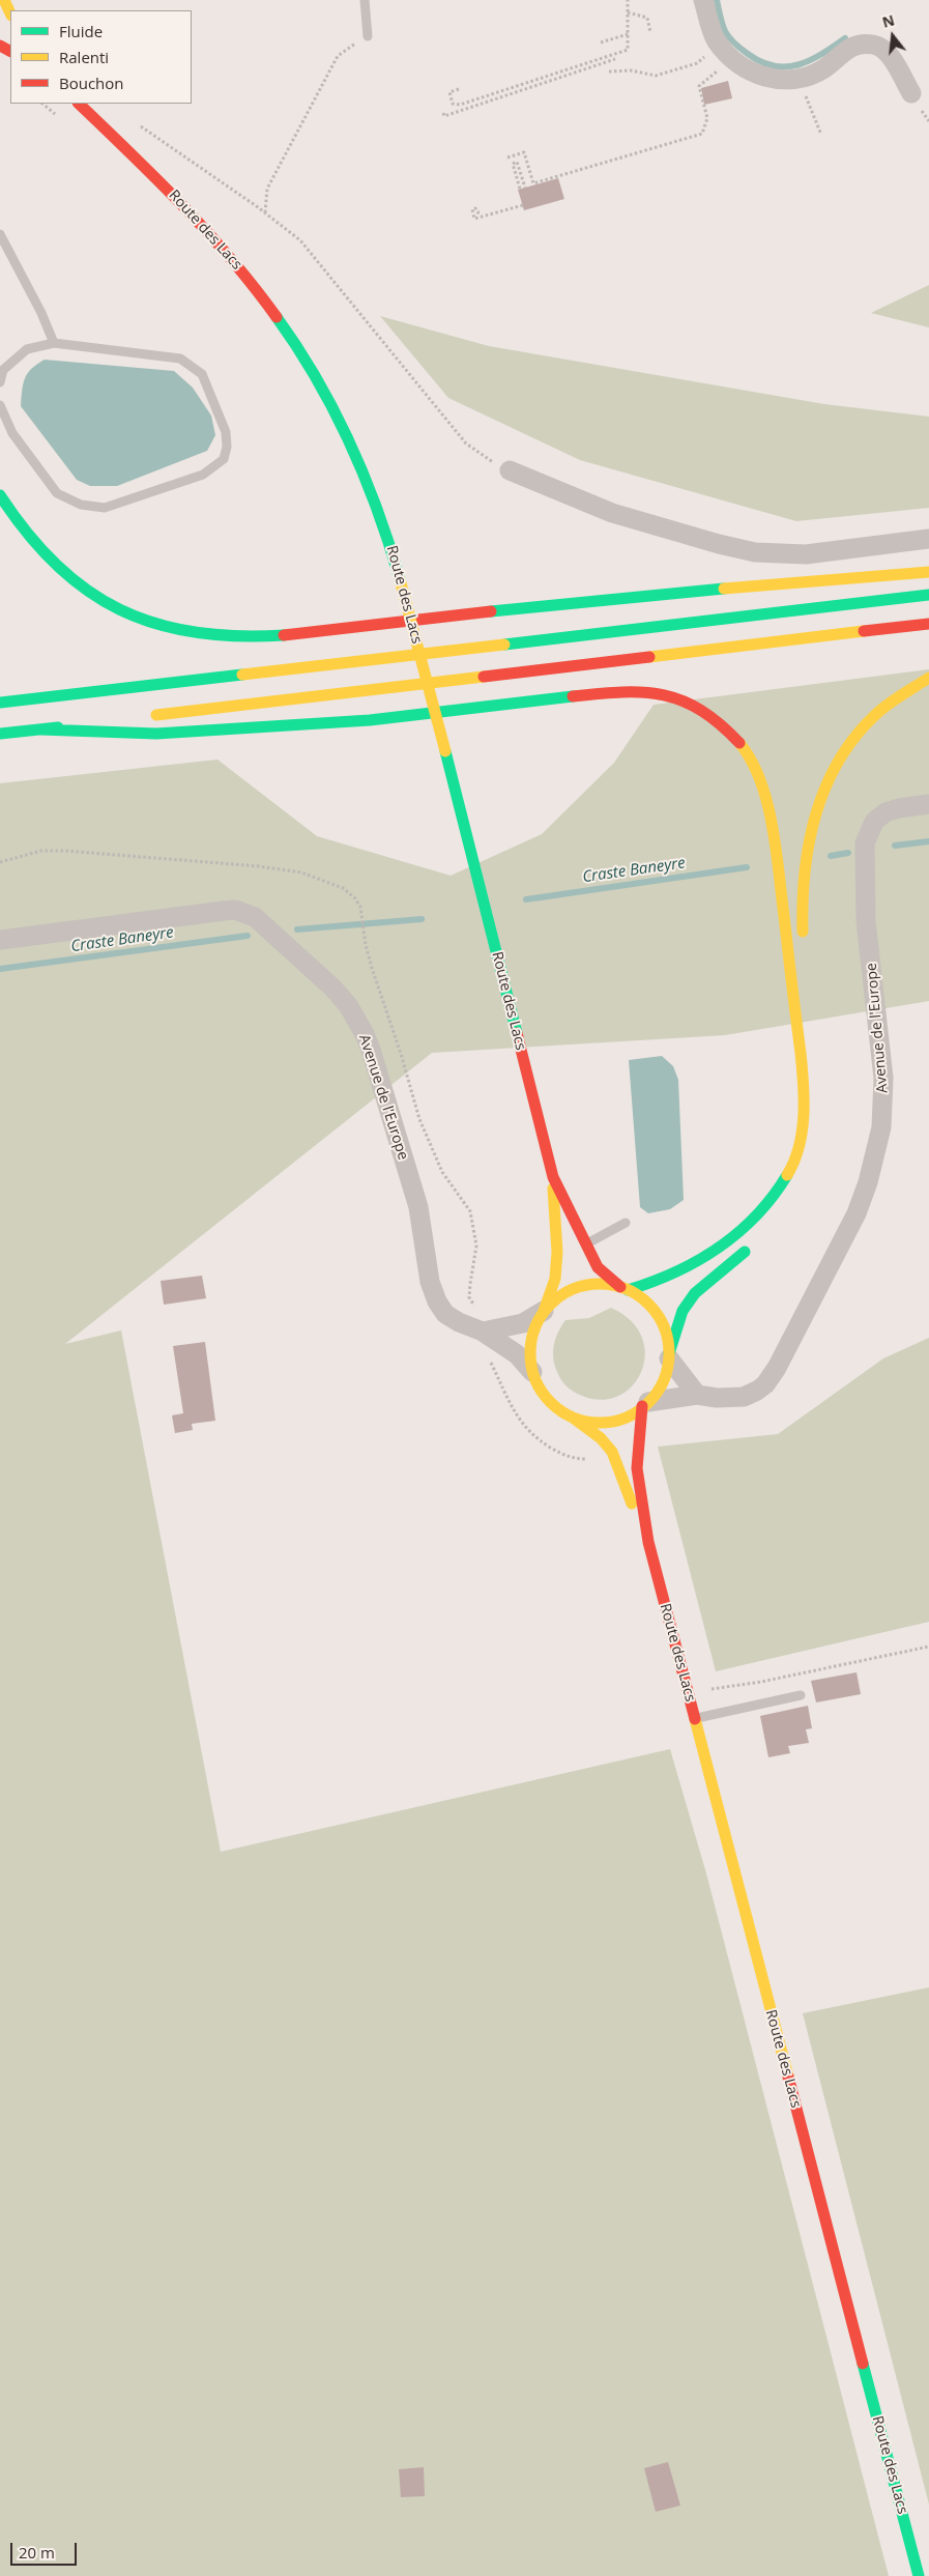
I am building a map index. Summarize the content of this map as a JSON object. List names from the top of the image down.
{
  "streets": {
    "main road": ["Route des Lacs"],
    "street": ["Avenue de l'Europe"]
  },
  "crossings": [
    ["Route des Lacs", "Avenue de l'Europe"]
  ],
  "water": ["Craste Baneyre"],
  "legend": ["Fluide", "Ralenti", "Bouchon"],
  "scale_bar": "20 m",
  "north": "top"
}
